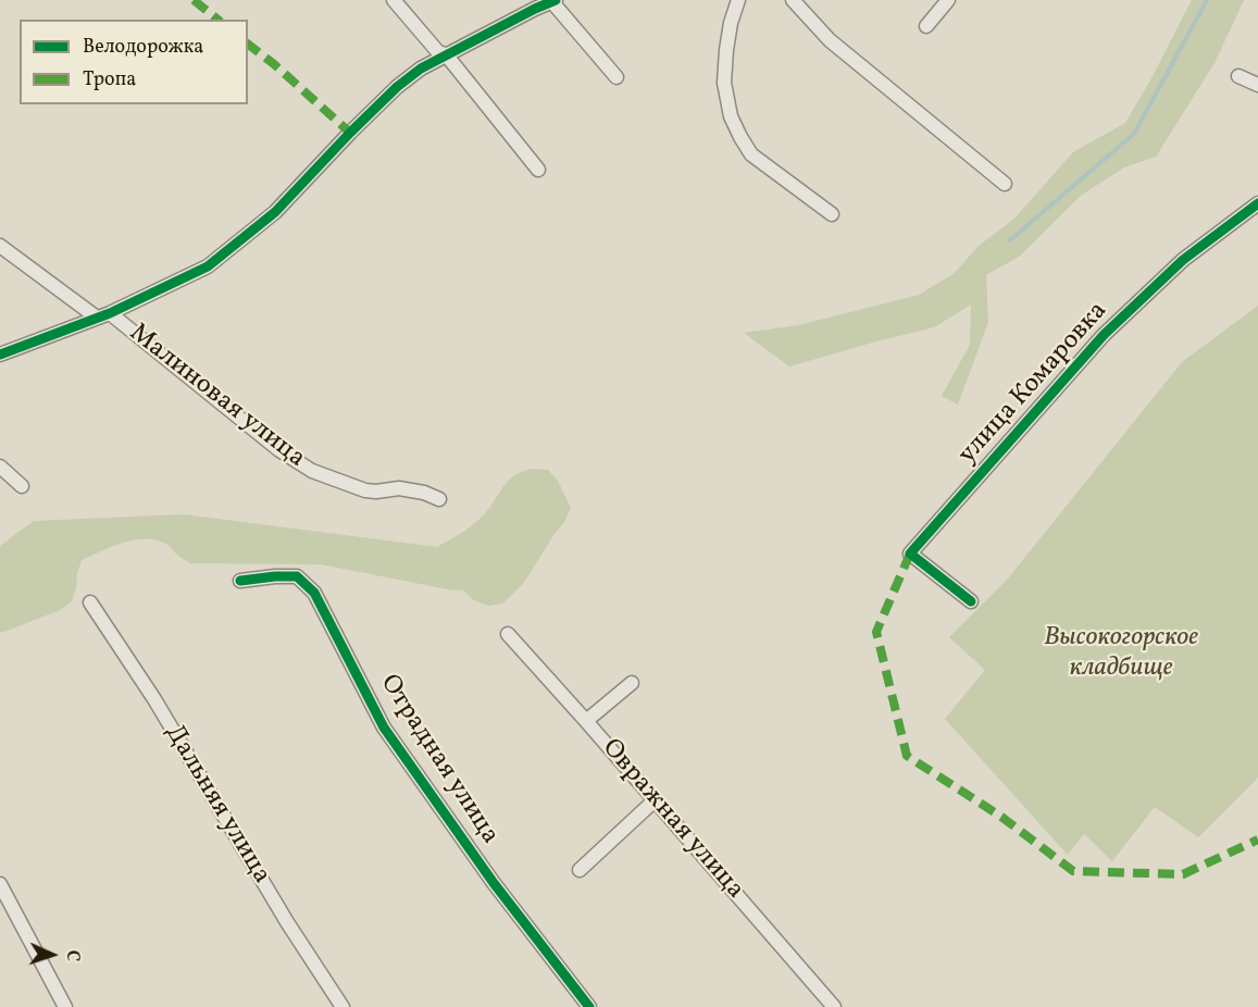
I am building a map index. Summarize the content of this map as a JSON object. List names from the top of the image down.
{
  "streets": {
    "street": [
      "улица Комаровка",
      "Малиновая улица",
      "Отрадная улица",
      "Дальняя улица",
      "Овражная улица"
    ]
  },
  "parks": ["Высокогорское кладбище"],
  "legend": ["Велодорожка", "Тропа"],
  "north": "right"
}
